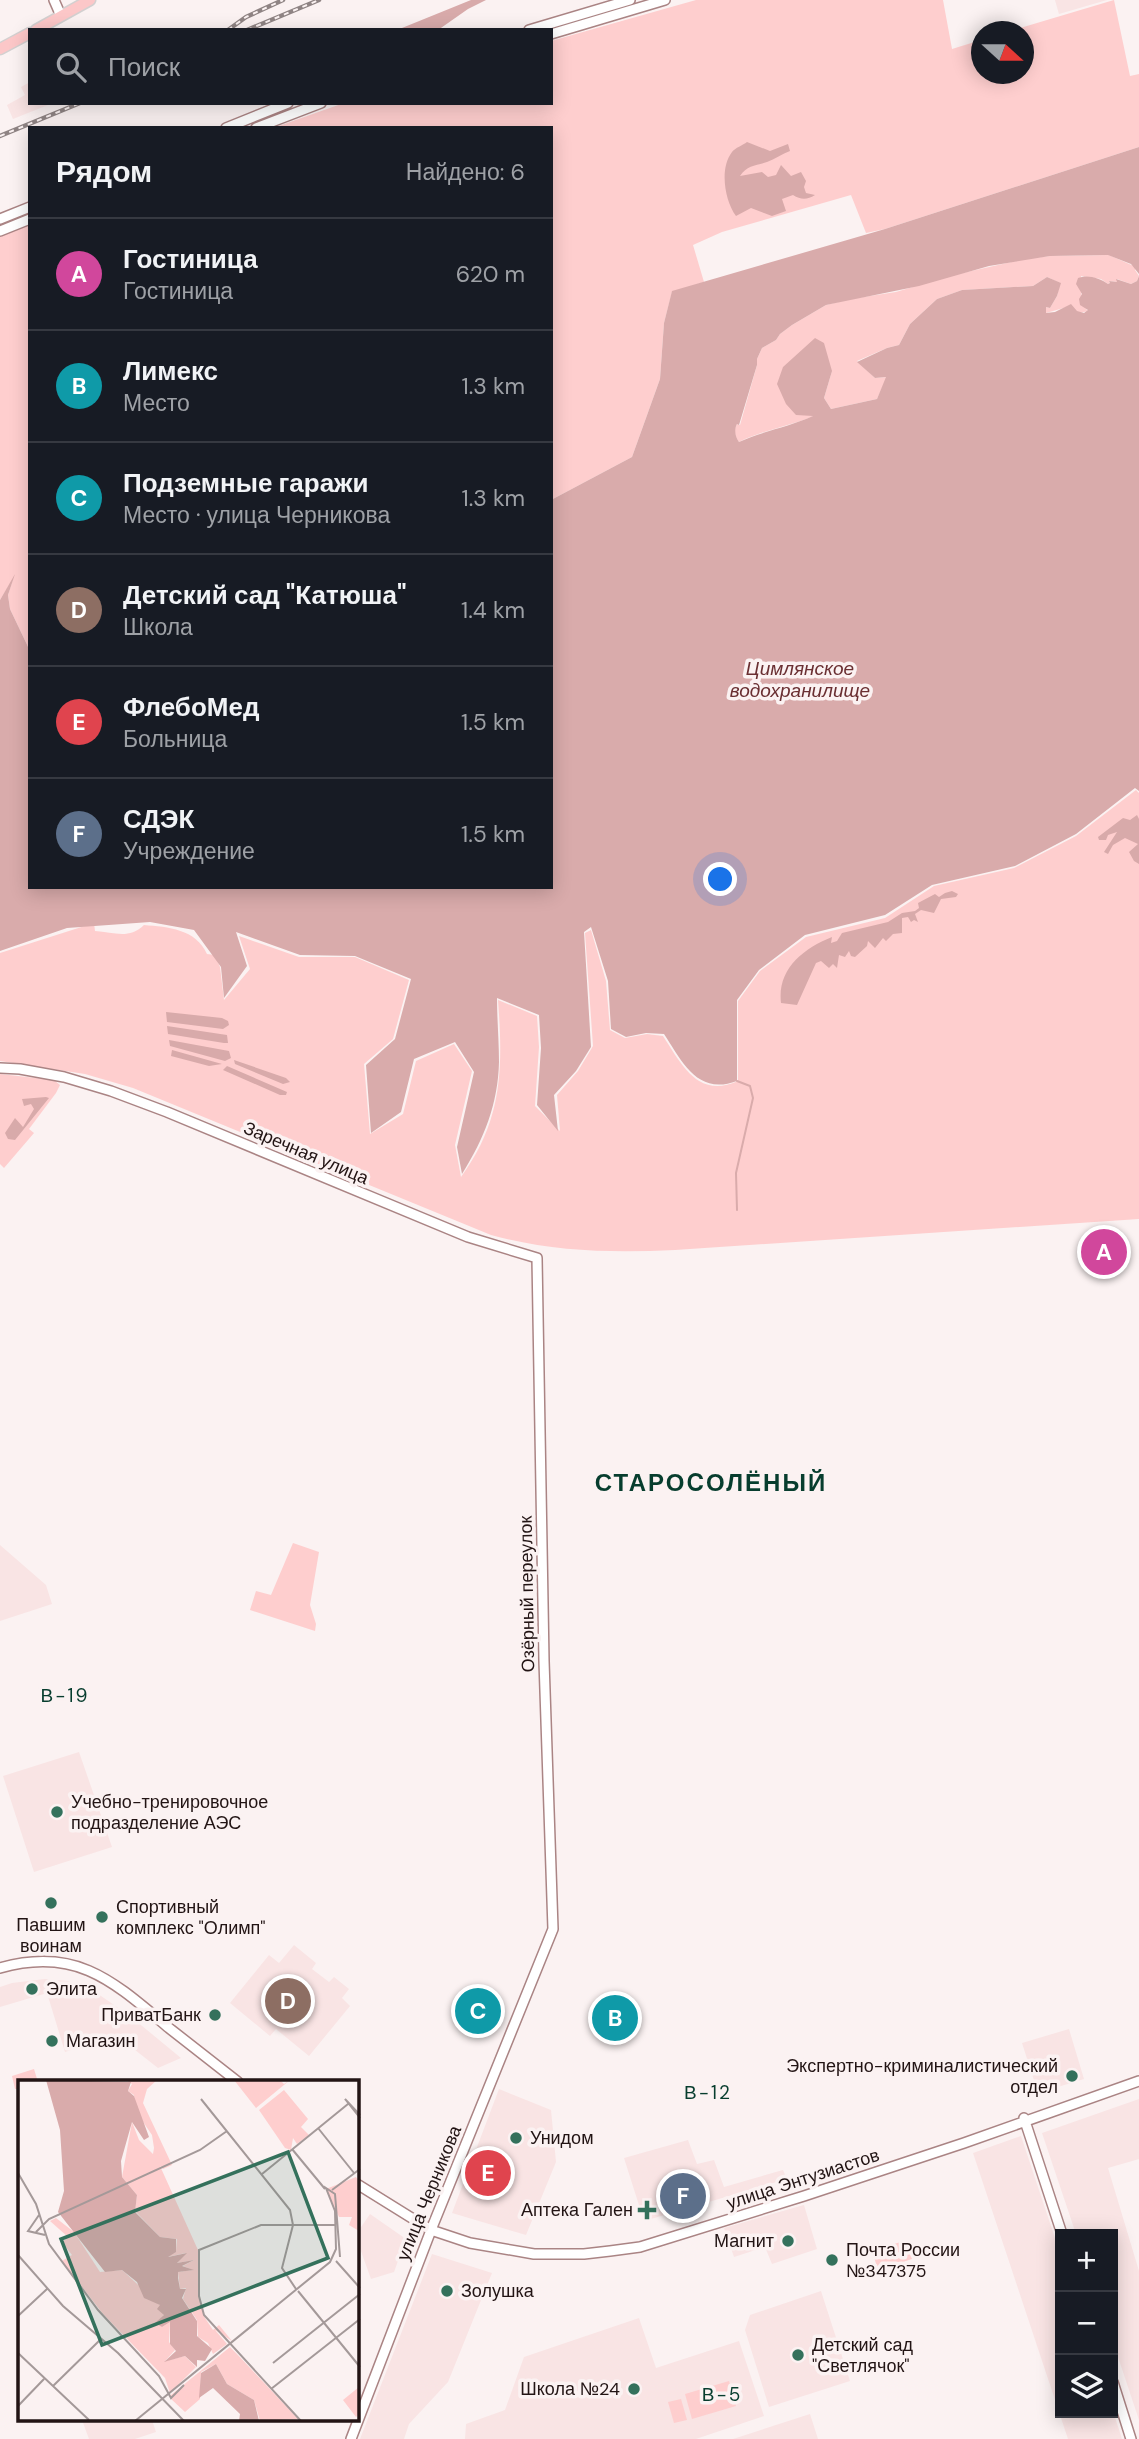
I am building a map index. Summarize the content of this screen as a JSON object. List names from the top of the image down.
{
  "streets": {
    "street": [
      "Заречная улица",
      "Озёрный переулок",
      "улица Энтузиастов",
      "улица Черникова"
    ]
  },
  "crossings": [
    ["Заречная улица", "Озёрный переулок"],
    ["Озёрный переулок", "улица Черникова"],
    ["улица Энтузиастов", "улица Черникова"]
  ],
  "districts": [
    "СТАРОCОЛЁНЫЙ",
    "В-19",
    "В-12",
    "В-5"
  ],
  "water": ["Цимлянское водохранилище"],
  "places": {
    "other": [
      "Учебно-тренировочное подразделение АЭС",
      "Павшим воинам",
      "Спортивный комплекс \"Олимп\"",
      "Элита",
      "ПриватБанк",
      "Магазин",
      "Экспертно-криминалистический отдел",
      "Унидом",
      "Магнит",
      "Почта России №347375",
      "Золушка",
      "Детский сад \"Светлячок\"",
      "Школа №24"
    ],
    "health": ["Аптека Гален"]
  },
  "north": "right",
  "page": {
    "search": "Поиск",
    "heading": ["Рядом", "Найдено: 6"],
    "list": [
      {
        "mark": "A",
        "name": "Гостиница",
        "note": "Гостиница",
        "value": "620 m"
      },
      {
        "mark": "B",
        "name": "Лимекс",
        "note": "Место",
        "value": "1.3 km"
      },
      {
        "mark": "C",
        "name": "Подземные гаражи",
        "note": "Место · улица Черникова",
        "value": "1.3 km"
      },
      {
        "mark": "D",
        "name": "Детский сад \"Катюша\"",
        "note": "Школа",
        "value": "1.4 km"
      },
      {
        "mark": "E",
        "name": "ФлебоМед",
        "note": "Больница",
        "value": "1.5 km"
      },
      {
        "mark": "F",
        "name": "СДЭК",
        "note": "Учреждение",
        "value": "1.5 km"
      }
    ],
    "pins": [
      "A",
      "D",
      "C",
      "B",
      "E",
      "F"
    ],
    "map_buttons": ["+", "−"]
  }
}
